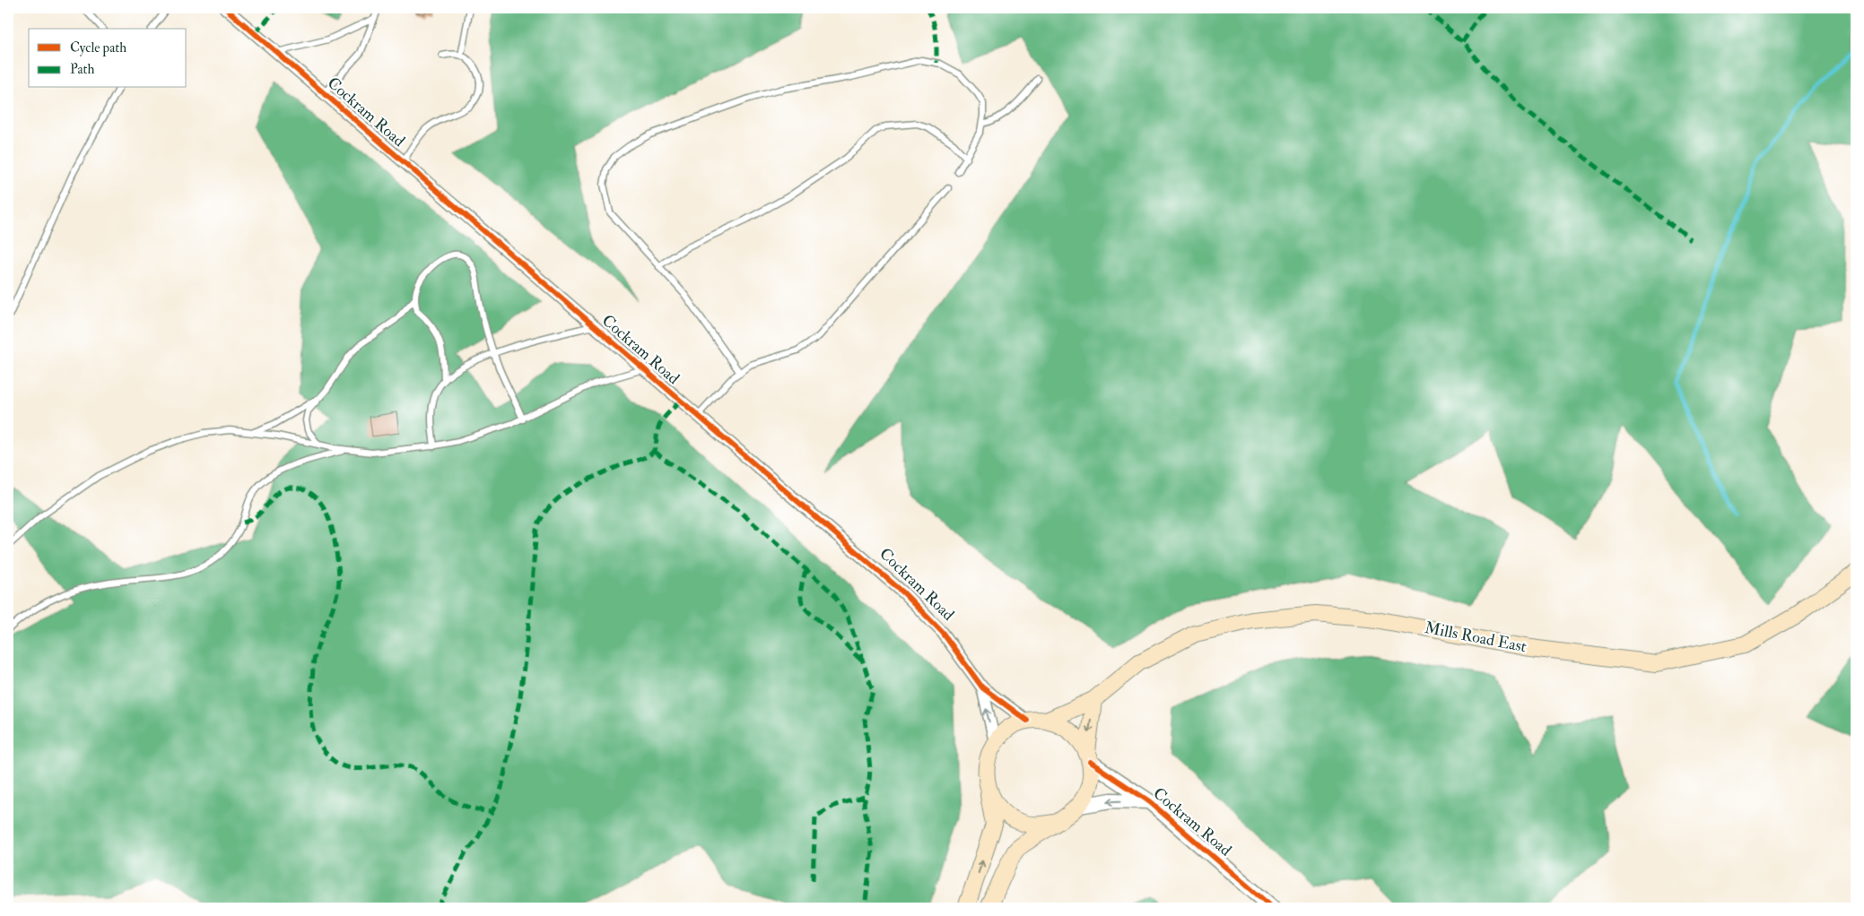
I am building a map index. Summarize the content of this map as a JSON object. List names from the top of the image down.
{
  "streets": {
    "main road": ["Mills Road East"],
    "street": ["Cockram Road"]
  },
  "crossings": [
    ["Cockram Road", "Mills Road East"]
  ],
  "legend": ["Cycle path", "Path"]
}
